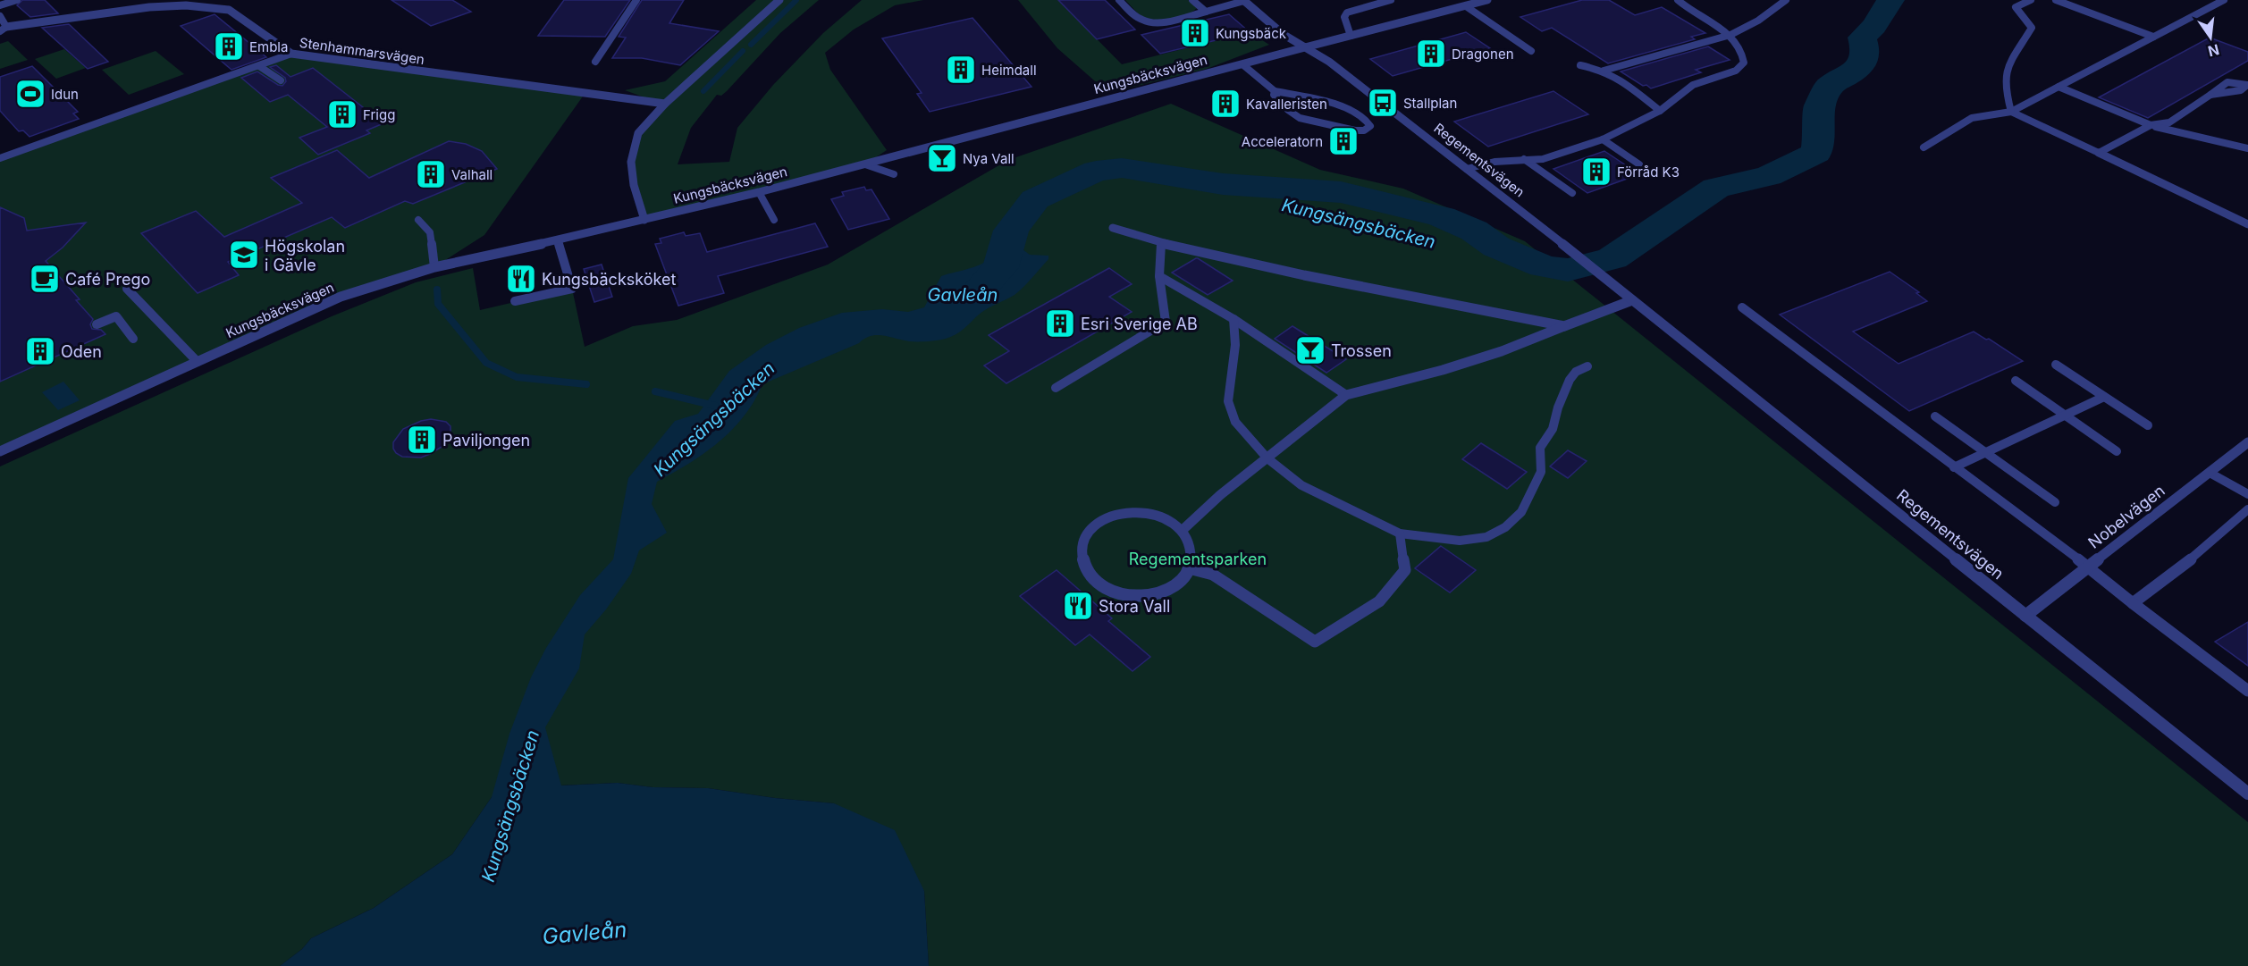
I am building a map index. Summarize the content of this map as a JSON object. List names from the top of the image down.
{
  "streets": {
    "street": [
      "Stenhammarsvägen",
      "Kungsbäcksvägen",
      "Regementsvägen",
      "Nobelvägen"
    ]
  },
  "crossings": [
    ["Kungsbäcksvägen", "Regementsvägen"],
    ["Regementsvägen", "Nobelvägen"]
  ],
  "water": ["Kungsängsbäcken", "Gavleån"],
  "parks": ["Regementsparken"],
  "places": {
    "building": [
      "Kungsbäck",
      "Embla",
      "Dragonen",
      "Heimdall",
      "Kavalleristen",
      "Frigg",
      "Acceleratorn",
      "Förråd K3",
      "Valhall",
      "Esri Sverige AB",
      "Oden",
      "Paviljongen"
    ],
    "sports": ["Idun"],
    "bus stop": ["Stallplan"],
    "bar": ["Nya Vall", "Trossen"],
    "school or university": ["Högskolan i Gävle"],
    "cafe": ["Café Prego"],
    "restaurant": ["Kungsbäcksköket", "Stora Vall"]
  },
  "north": "bottom"
}
